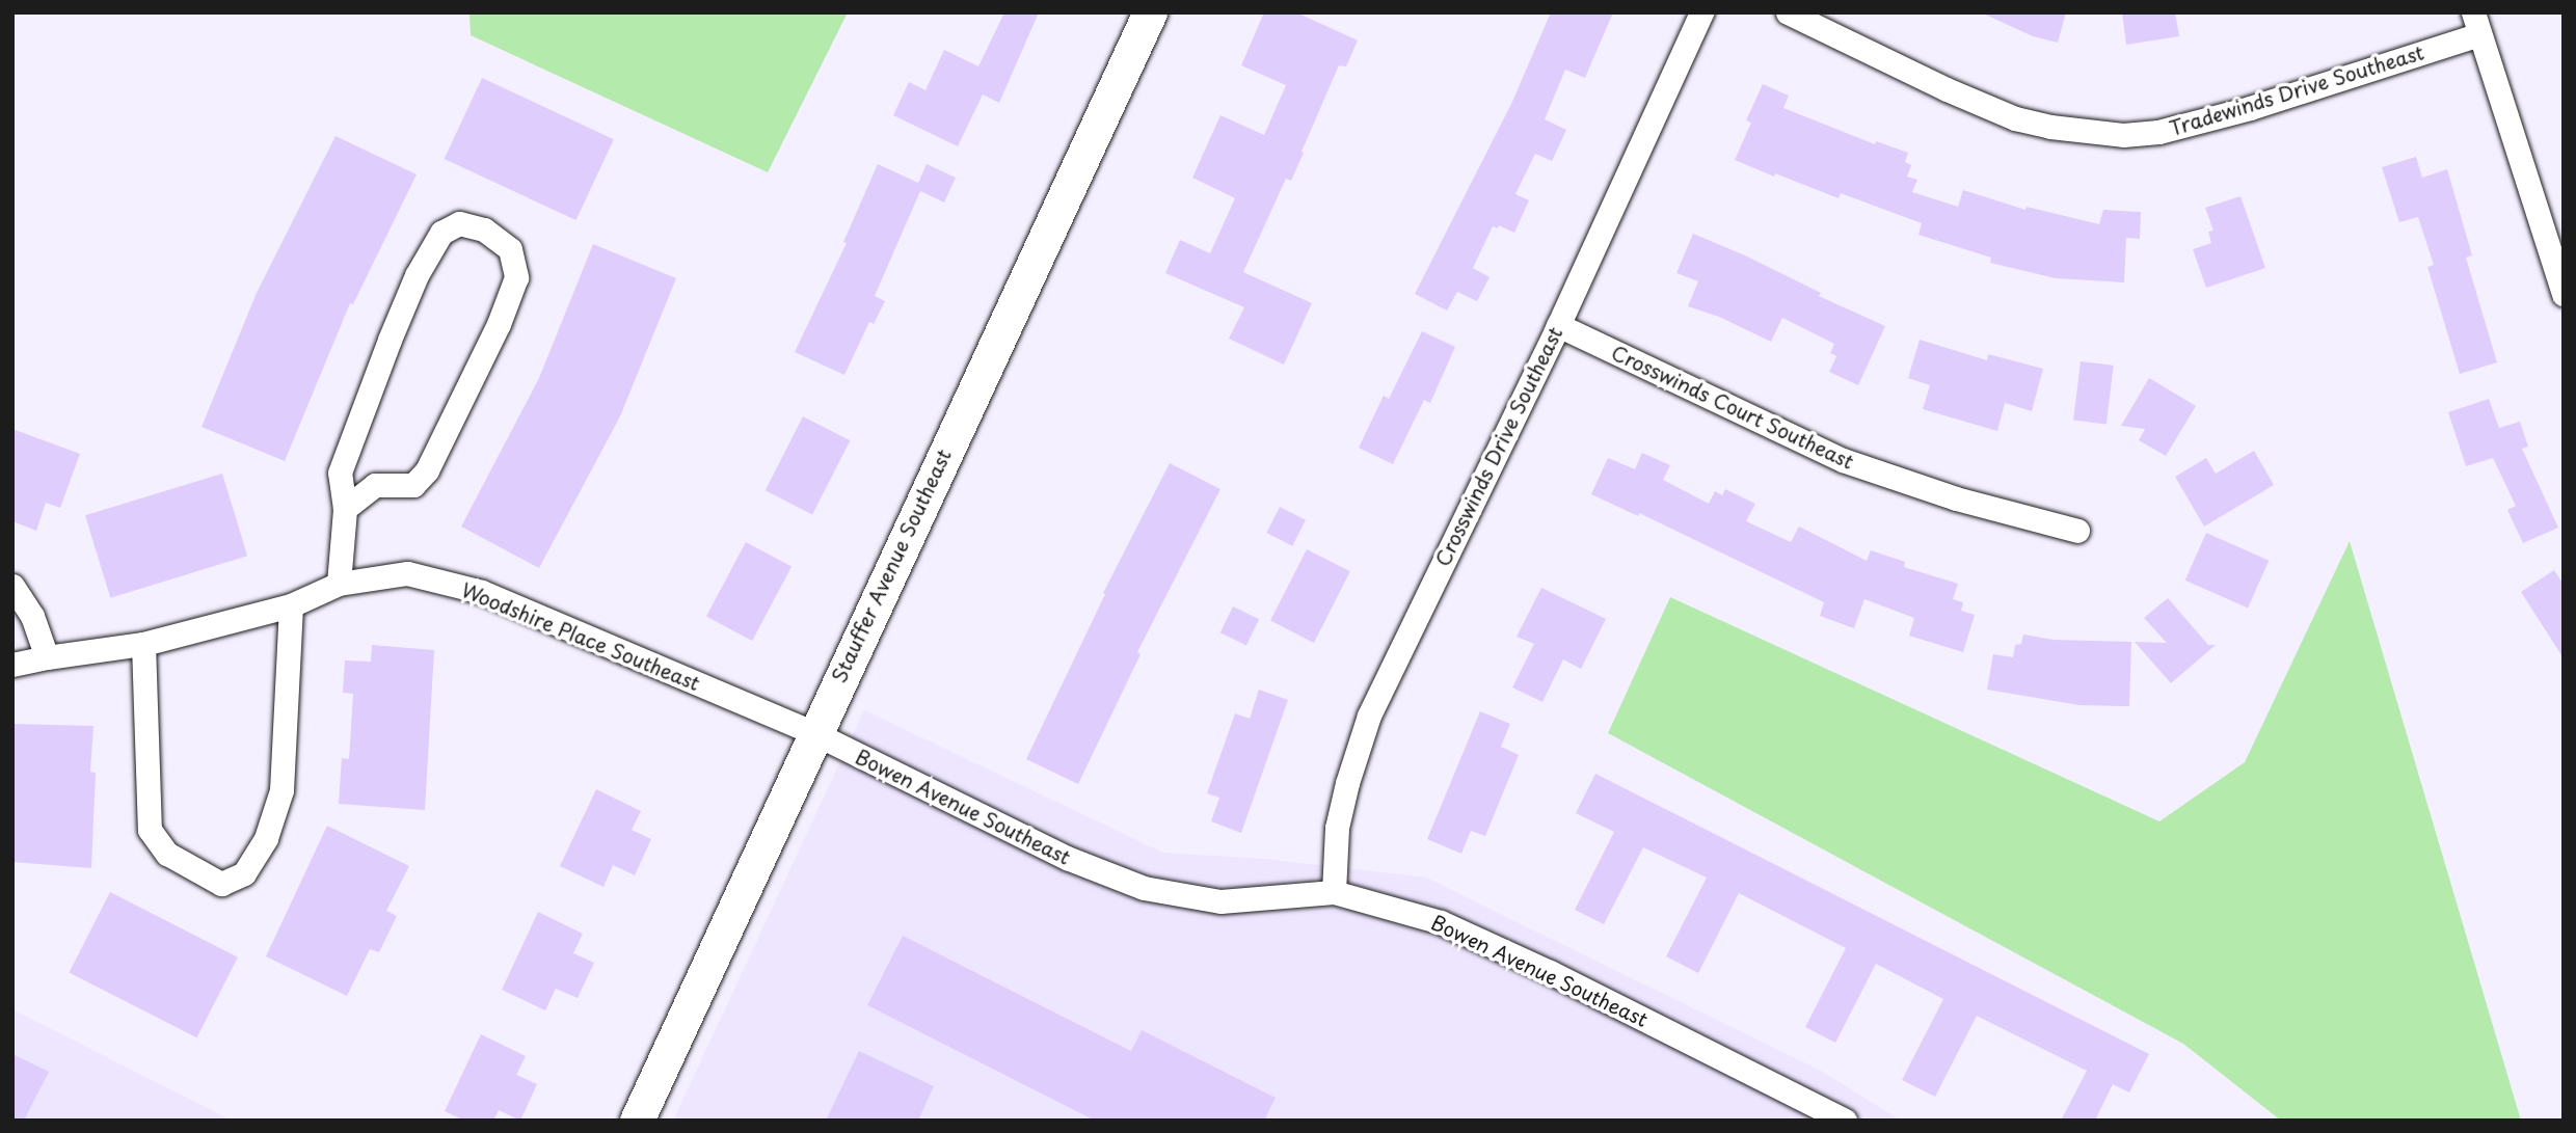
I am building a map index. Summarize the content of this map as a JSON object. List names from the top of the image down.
{
  "streets": {
    "street": [
      "Tradewinds Drive Southeast",
      "Crosswinds Court Southeast",
      "Crosswinds Drive Southeast",
      "Stauffer Avenue Southeast",
      "Woodshire Place Southeast",
      "Bowen Avenue Southeast"
    ]
  },
  "crossings": [
    ["Crosswinds Court Southeast", "Crosswinds Drive Southeast"],
    ["Crosswinds Drive Southeast", "Bowen Avenue Southeast"],
    ["Stauffer Avenue Southeast", "Woodshire Place Southeast"],
    ["Stauffer Avenue Southeast", "Bowen Avenue Southeast"],
    ["Woodshire Place Southeast", "Bowen Avenue Southeast"]
  ]
}
